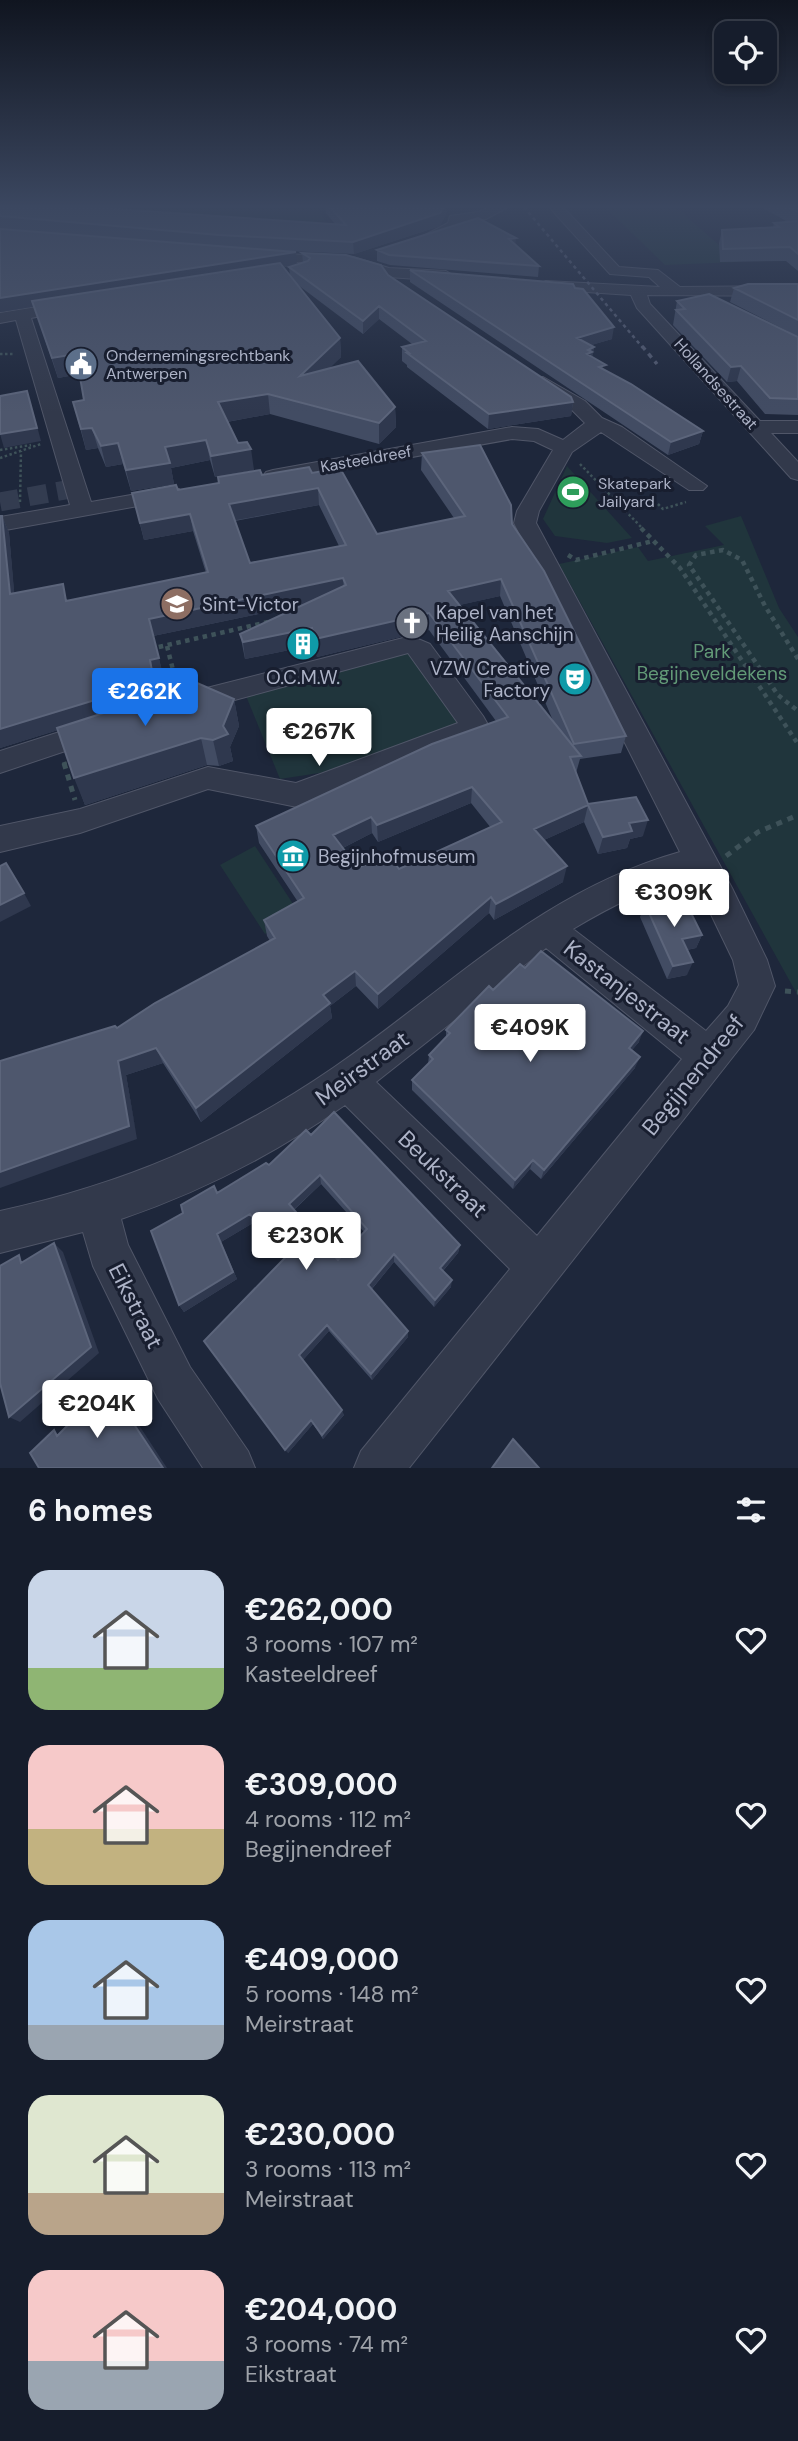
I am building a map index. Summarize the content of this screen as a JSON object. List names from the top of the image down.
{
  "streets": {
    "street": [
      "Hollandsestraat",
      "Kasteeldreef",
      "Kastanjestraat",
      "Meirstraat",
      "Begijnendreef",
      "Beukstraat",
      "Eikstraat"
    ]
  },
  "crossings": [
    ["Kastanjestraat", "Meirstraat"],
    ["Kastanjestraat", "Begijnendreef"],
    ["Meirstraat", "Begijnendreef"],
    ["Meirstraat", "Beukstraat"],
    ["Meirstraat", "Eikstraat"],
    ["Begijnendreef", "Beukstraat"]
  ],
  "parks": ["Park Begijneveldekens"],
  "places": {
    "public building": ["Ondernemingsrechtbank Antwerpen"],
    "sports": ["Skatepark Jailyard"],
    "school or university": ["Sint-Victor"],
    "church": ["Kapel van het Heilig Aanschijn"],
    "building": ["O.C.M.W."],
    "theatre": ["VZW Creative Factory"],
    "museum": ["Begijnhofmuseum"]
  },
  "page": {
    "price": [
      "€262K",
      "€267K",
      "€309K",
      "€409K",
      "€230K",
      "€204K"
    ],
    "heading": "6 homes",
    "list": [
      {
        "name": "€262,000",
        "note": "3 rooms · 107 m² · Kasteeldreef"
      },
      {
        "name": "€309,000",
        "note": "4 rooms · 112 m² · Begijnendreef"
      },
      {
        "name": "€409,000",
        "note": "5 rooms · 148 m² · Meirstraat"
      },
      {
        "name": "€230,000",
        "note": "3 rooms · 113 m² · Meirstraat"
      },
      {
        "name": "€204,000",
        "note": "3 rooms · 74 m² · Eikstraat"
      }
    ]
  }
}
